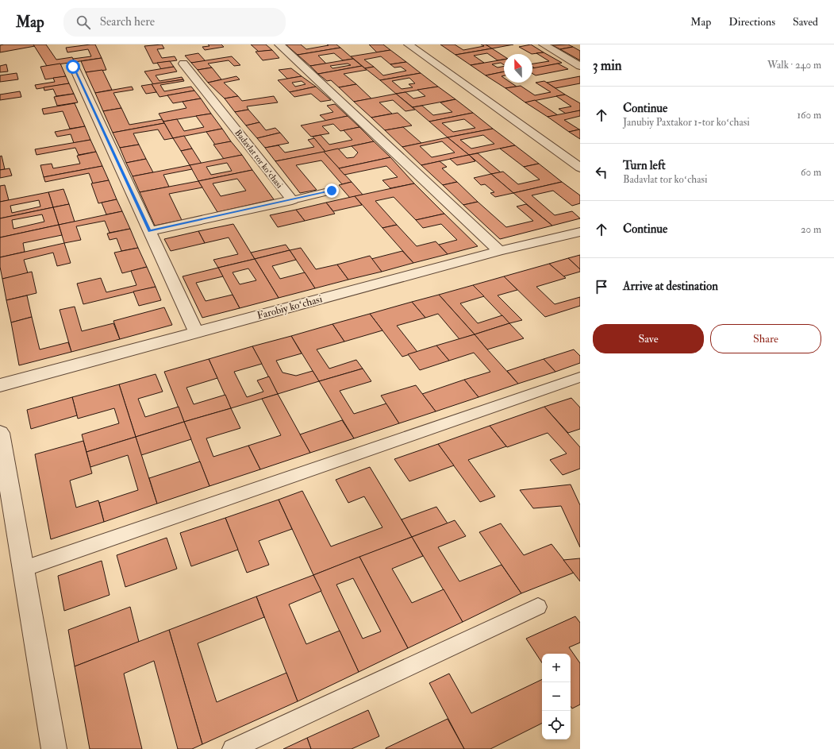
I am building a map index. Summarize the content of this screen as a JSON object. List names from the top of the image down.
{
  "streets": {
    "street": ["Badavlat tor koʻchasi", "Farobiy koʻchasi"]
  },
  "north": "top",
  "page": {
    "header": "Map",
    "search": "Search here",
    "nav": ["Map", "Directions", "Saved"],
    "heading": ["3 min", "Walk · 240 m"],
    "list": [
      ["Continue", "Janubiy Paxtakor 1-tor koʻchasi", "160 m"],
      ["Turn left", "Badavlat tor koʻchasi", "60 m"],
      ["Continue", "20 m"],
      "Arrive at destination"
    ],
    "buttons": ["Save", "Share"],
    "map_buttons": ["+", "−"]
  }
}
